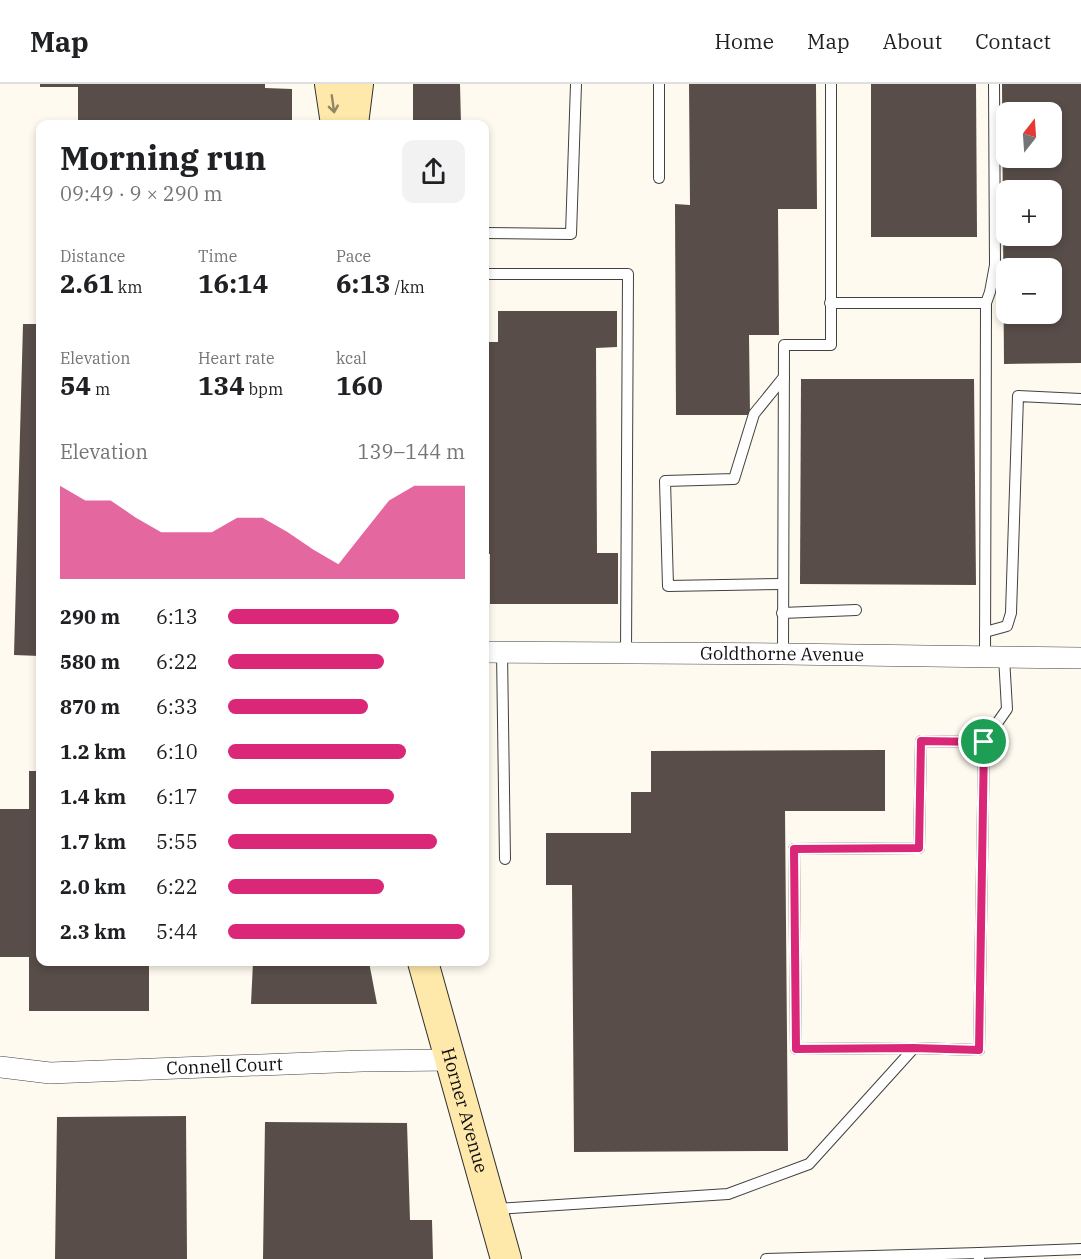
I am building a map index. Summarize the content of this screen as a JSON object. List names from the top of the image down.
{
  "streets": {
    "main road": ["Horner Avenue"],
    "street": ["Goldthorne Avenue", "Connell Court"]
  },
  "crossings": [
    ["Connell Court", "Horner Avenue"]
  ],
  "north": "top",
  "page": {
    "header": "Map",
    "nav": [
      "Home",
      "Map",
      "About",
      "Contact"
    ],
    "map_buttons": ["+", "−"],
    "heading": ["Morning run", "09:49 · 9 × 290 m"],
    "stats": [
      ["Distance", "2.61 km"],
      ["Time", "16:14"],
      ["Pace", "6:13 /km"],
      ["Elevation", "54 m"],
      ["Heart rate", "134 bpm"],
      ["kcal", "160"]
    ],
    "chart": ["Elevation", "139–144 m"],
    "list": [
      {
        "name": "290 m",
        "note": "6:13"
      },
      {
        "name": "580 m",
        "note": "6:22"
      },
      {
        "name": "870 m",
        "note": "6:33"
      },
      {
        "name": "1.2 km",
        "note": "6:10"
      },
      {
        "name": "1.4 km",
        "note": "6:17"
      },
      {
        "name": "1.7 km",
        "note": "5:55"
      },
      {
        "name": "2.0 km",
        "note": "6:22"
      },
      {
        "name": "2.3 km",
        "note": "5:44"
      }
    ]
  }
}
